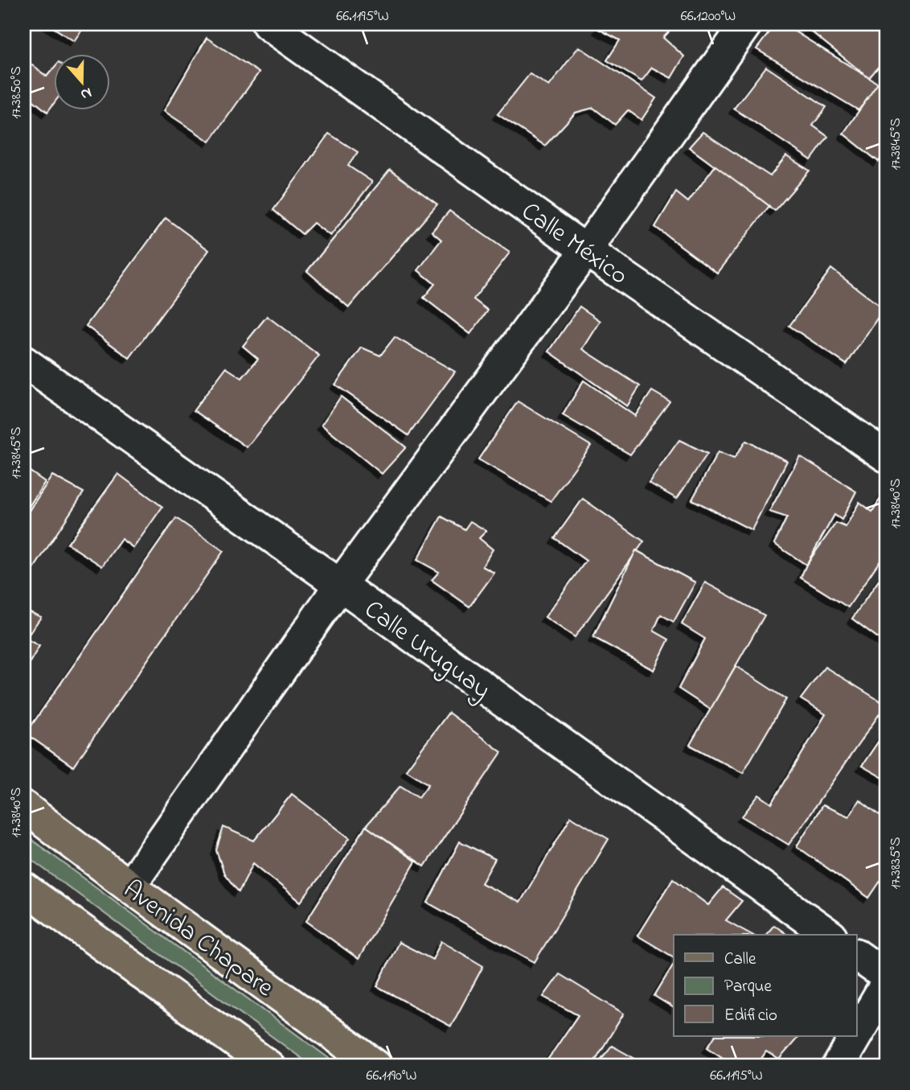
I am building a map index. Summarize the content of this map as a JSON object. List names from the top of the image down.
{
  "streets": {
    "main road": ["Avenida Chapare"],
    "street": ["Calle México", "Calle Uruguay"]
  },
  "legend": ["Calle", "Parque", "Edificio"],
  "north": "bottom",
  "coordinates": [
    "66.1195°W",
    "66.1200°W",
    "17.3850°S",
    "17.3845°S",
    "17.3840°S",
    "17.3835°S",
    "66.1190°W"
  ]
}
